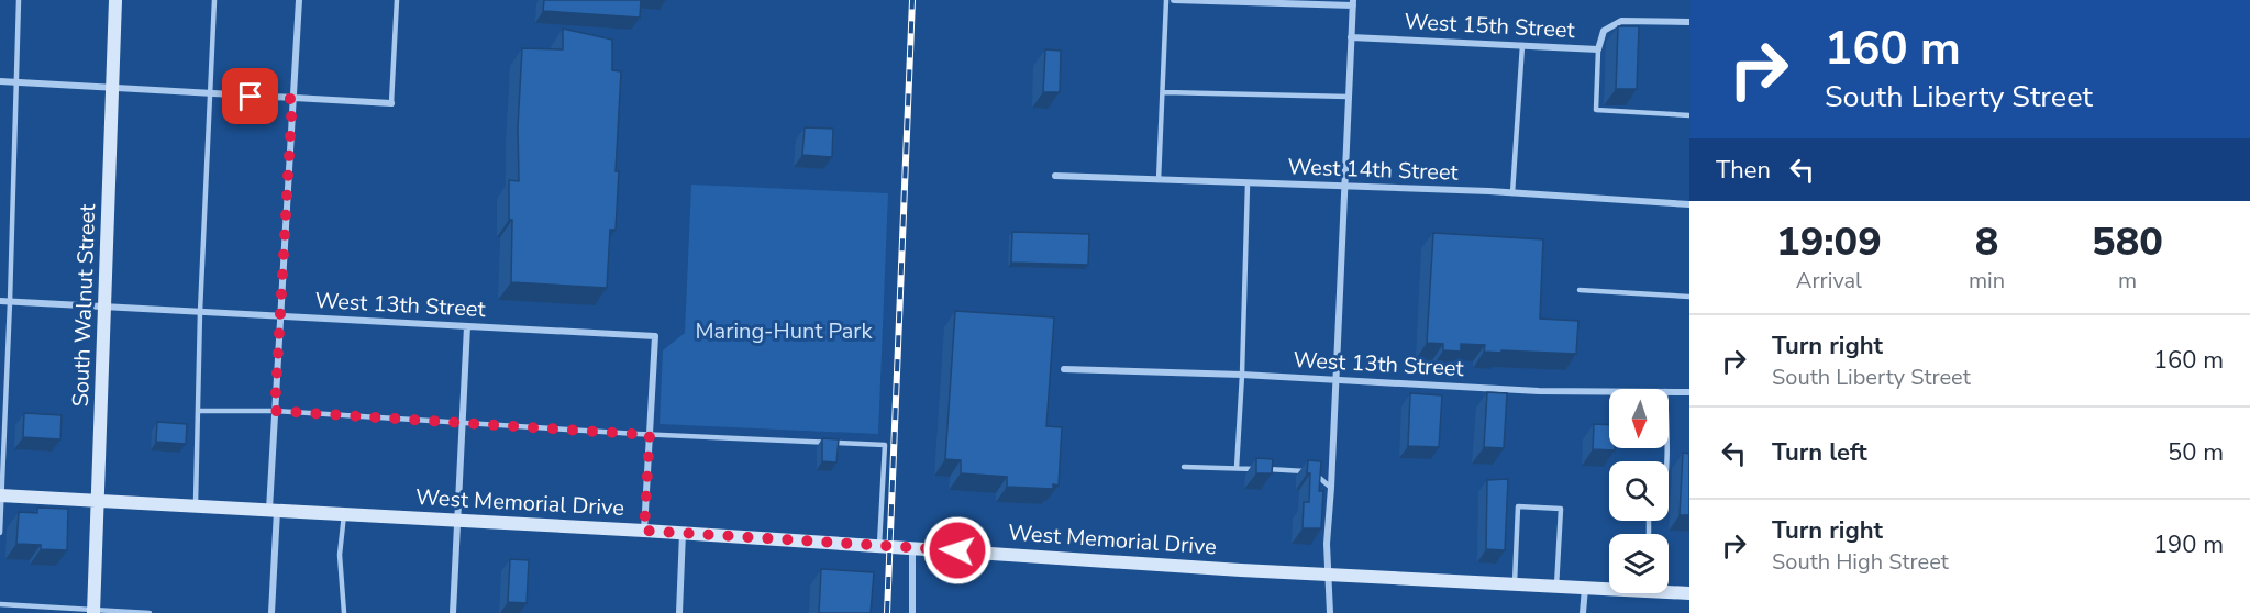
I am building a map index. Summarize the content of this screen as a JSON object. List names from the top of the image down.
{
  "streets": {
    "main road": ["South Walnut Street", "West Memorial Drive"],
    "street": ["West 15th Street", "West 14th Street", "West 13th Street"]
  },
  "crossings": [
    ["West 13th Street", "South Walnut Street"],
    ["South Walnut Street", "West Memorial Drive"]
  ],
  "parks": ["Maring-Hunt Park"],
  "north": "bottom",
  "page": {
    "turn": ["160 m", "South Liberty Street"],
    "then": "Then",
    "eta": [
      "19:09",
      "Arrival",
      "8",
      "min",
      "580",
      "m"
    ],
    "list": [
      {
        "name": "Turn right",
        "note": "South Liberty Street",
        "value": "160 m"
      },
      {
        "name": "Turn left",
        "value": "50 m"
      },
      {
        "name": "Turn right",
        "note": "South High Street",
        "value": "190 m"
      }
    ]
  }
}
